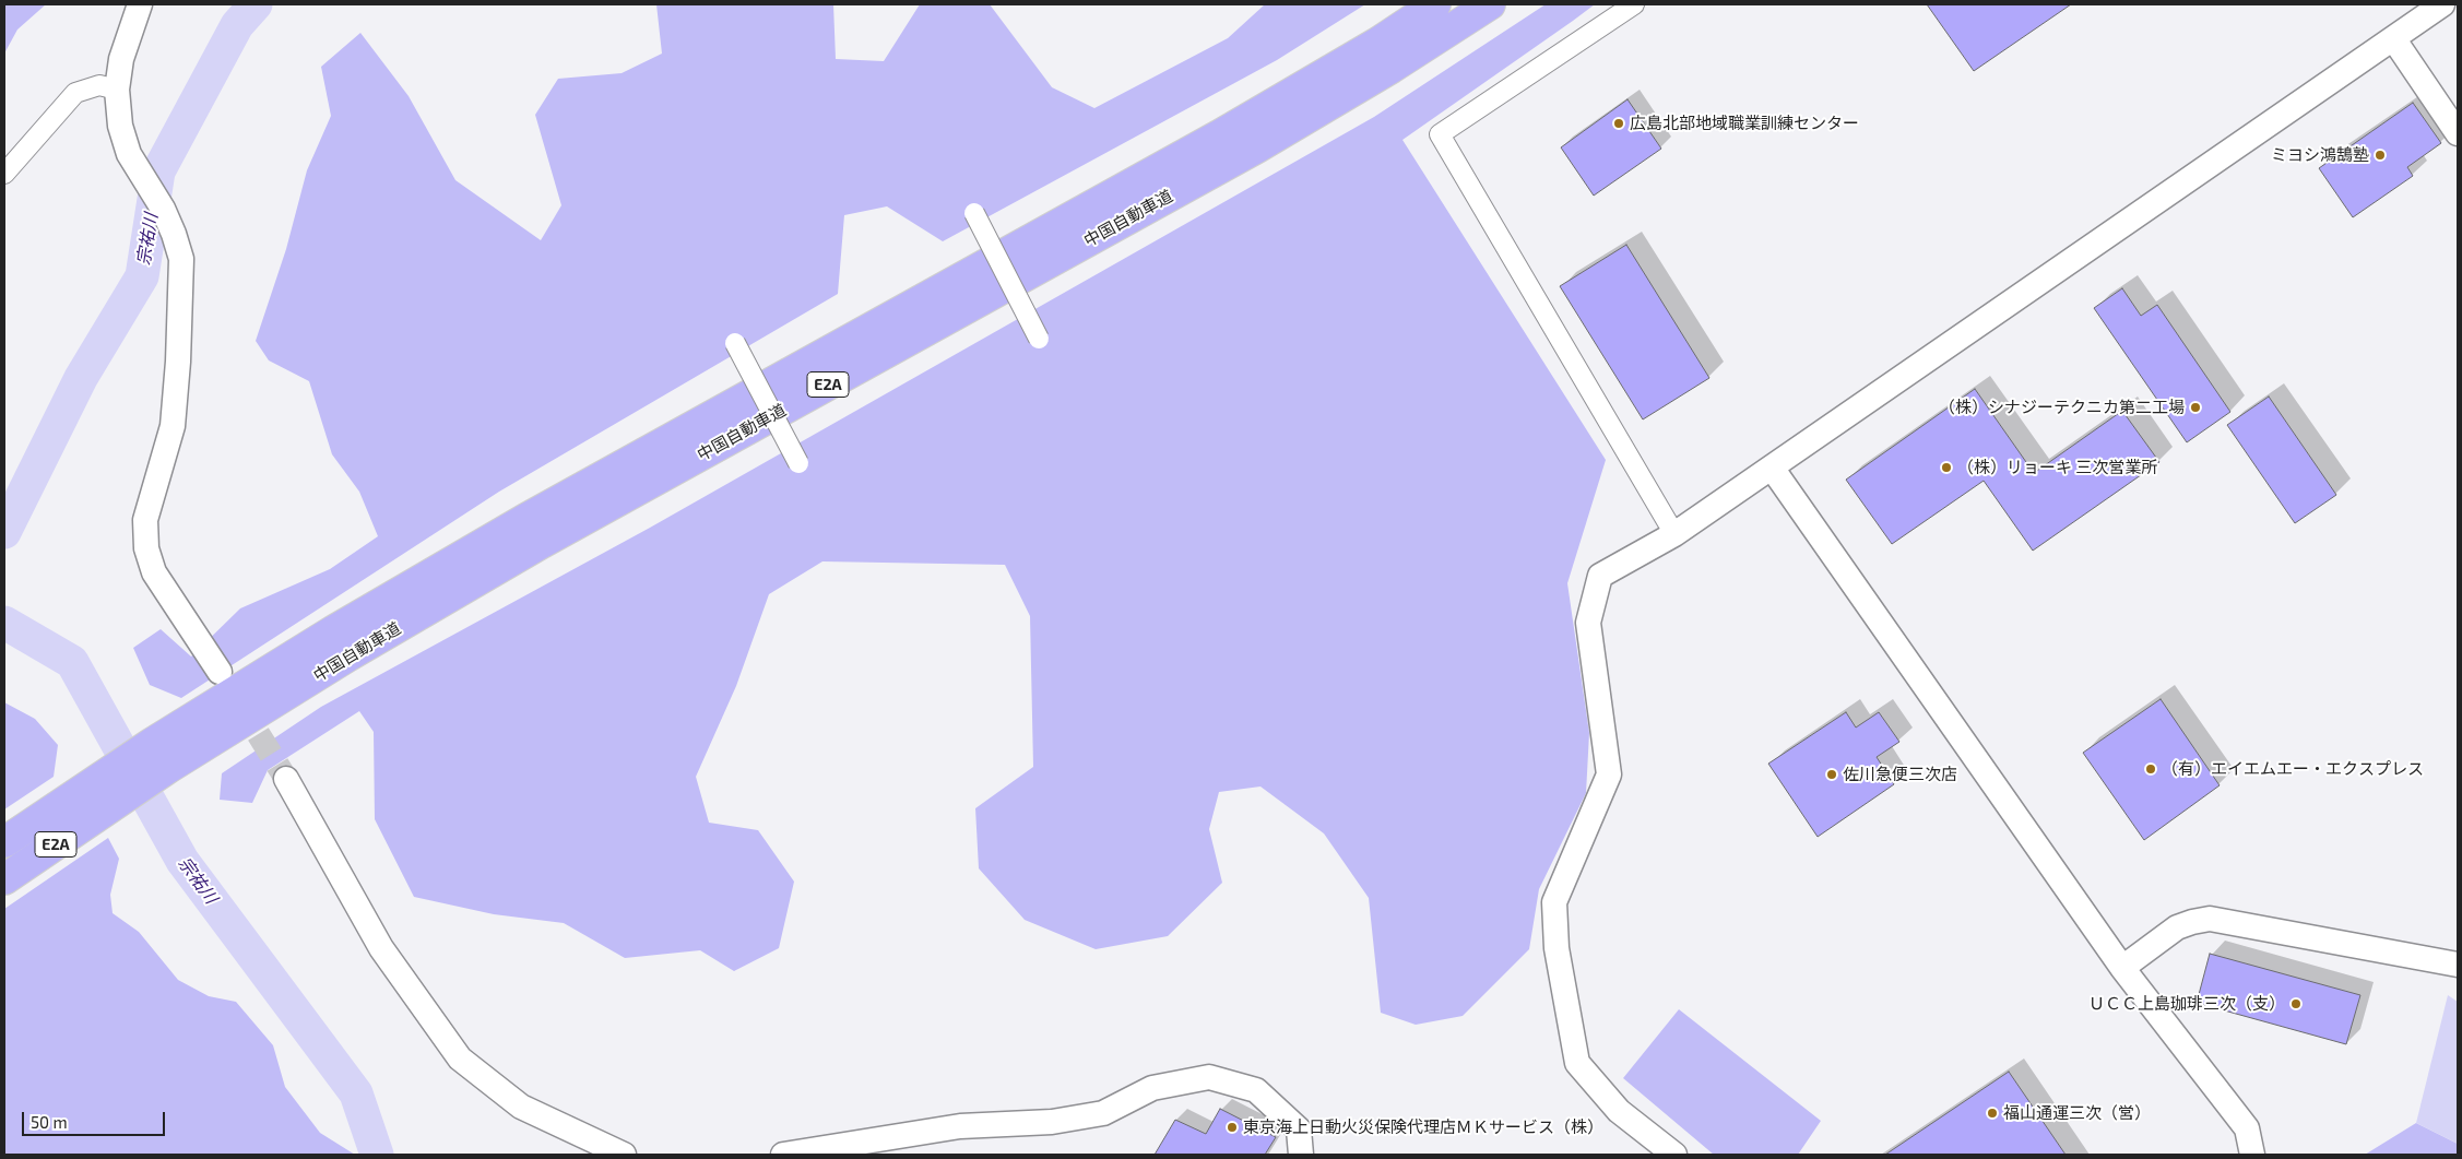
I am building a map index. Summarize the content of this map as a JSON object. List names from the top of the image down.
{
  "streets": {
    "highway": ["中国自動車道", "E2A"]
  },
  "water": ["宗祐川"],
  "places": [
    "広島北部地域職業訓練センター",
    "ミヨシ鴻鵠塾",
    "（株）シナジーテクニカ第二工場",
    "（株）リョーキ 三次営業所",
    "（有）エイエムエー・エクスプレス",
    "佐川急便三次店",
    "ＵＣＣ上島珈琲三次（支）",
    "福山通運三次（営）",
    "東京海上日動火災保険代理店ＭＫサービス（株）"
  ],
  "scale_bar": "50 m"
}
